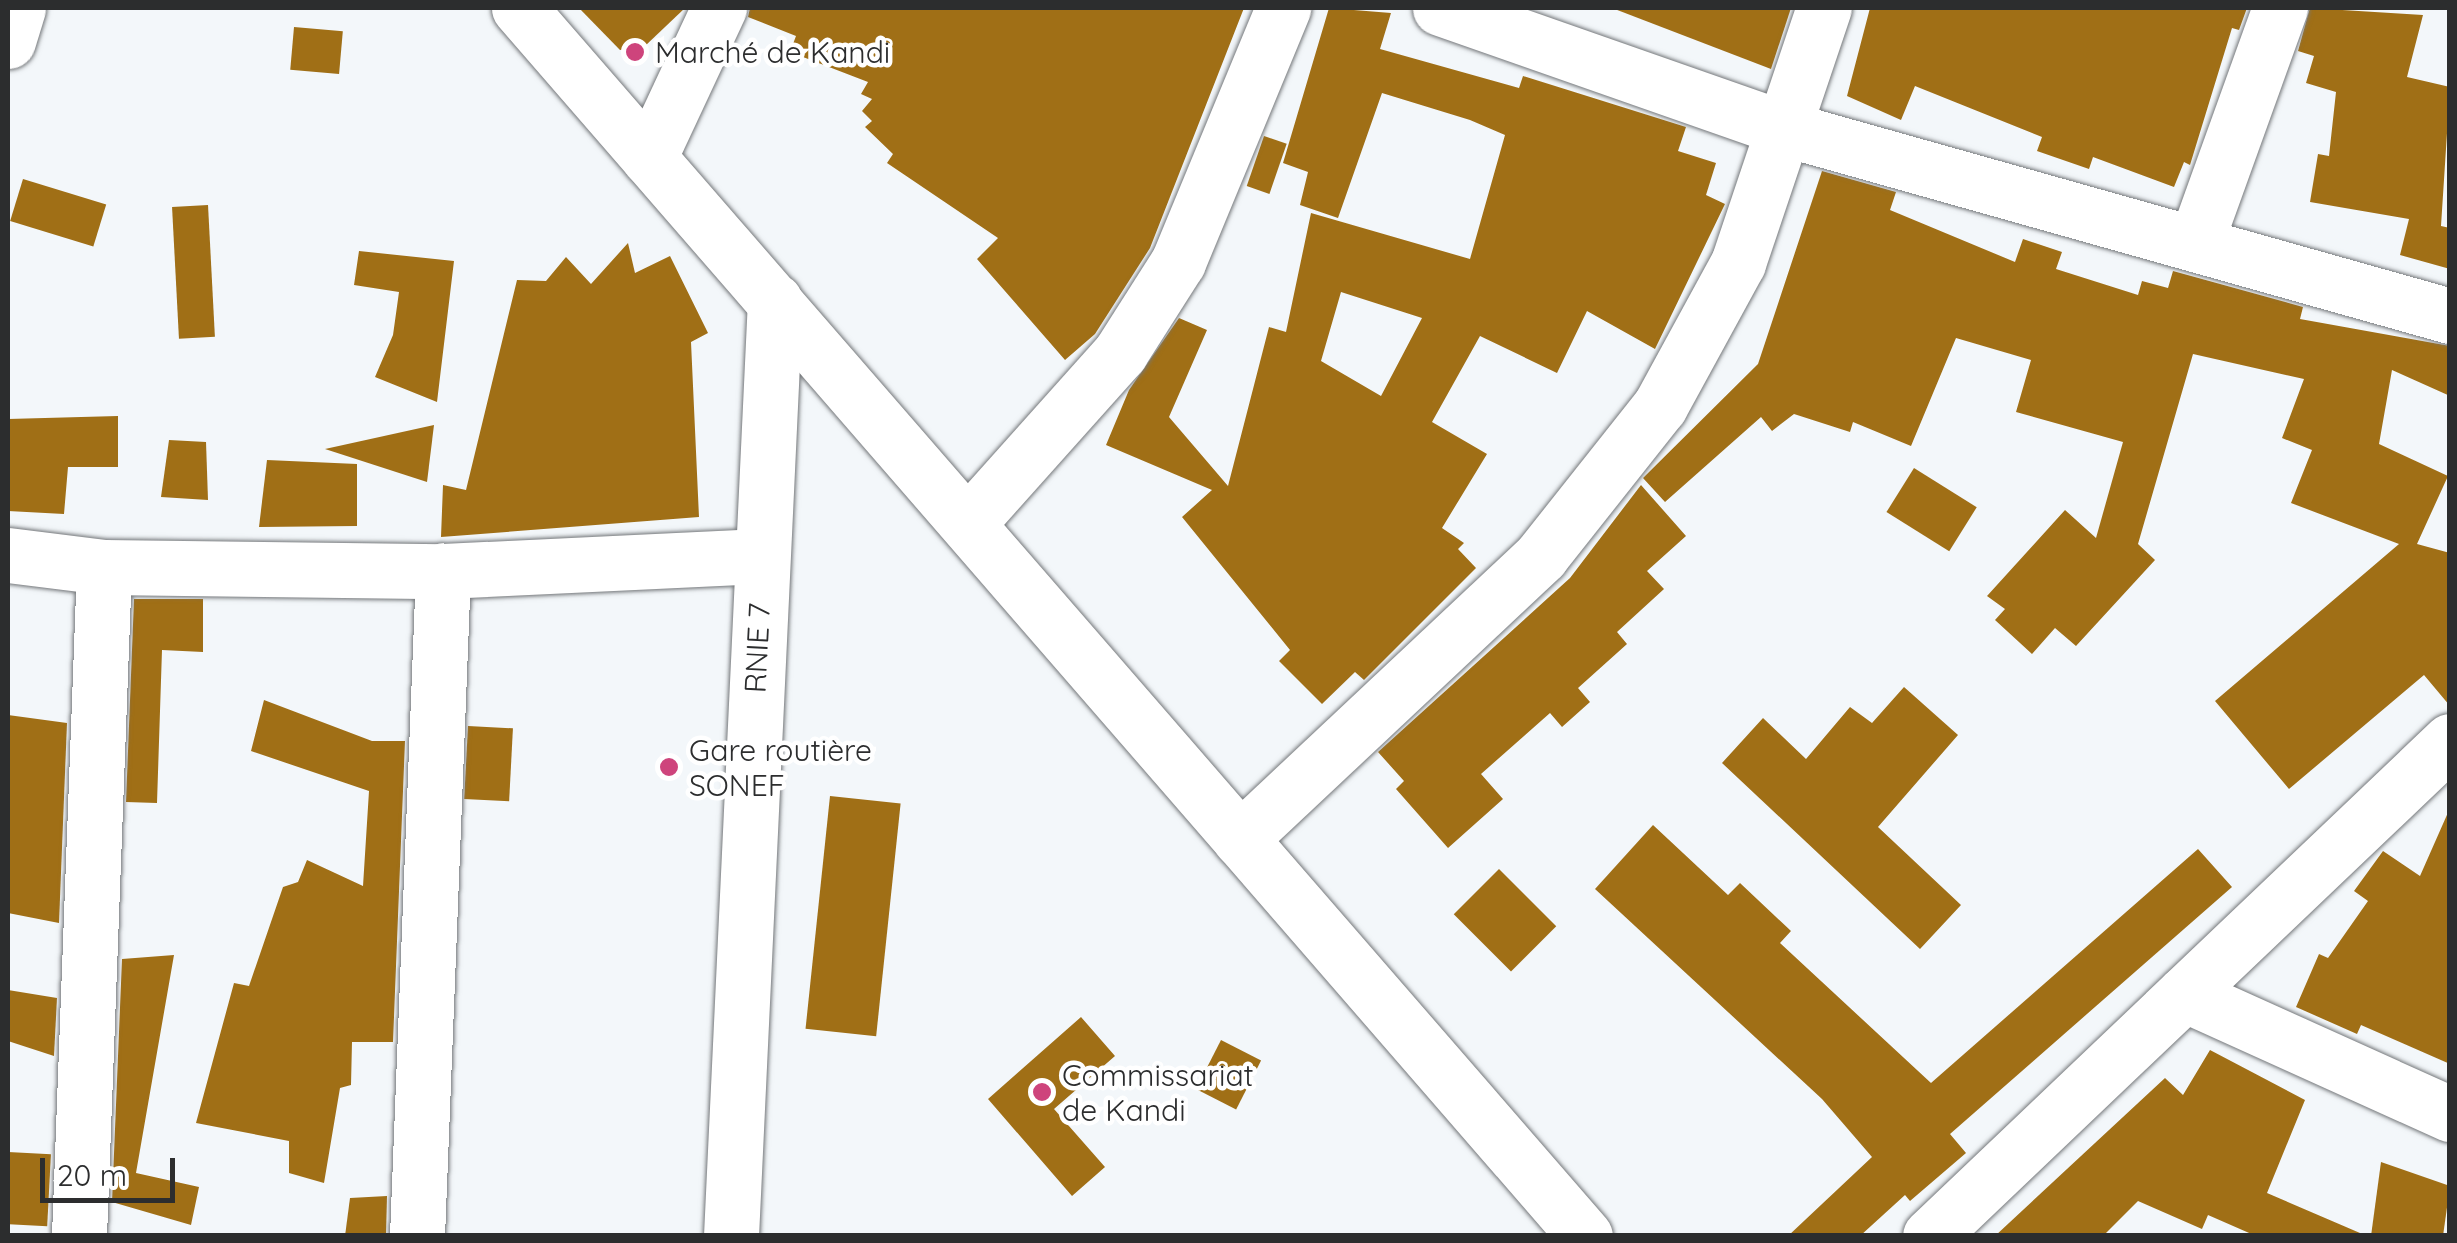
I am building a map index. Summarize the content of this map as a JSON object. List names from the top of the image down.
{
  "streets": {
    "street": ["RNIE 7"]
  },
  "places": ["Marché de Kandi", "Gare routière SONEF", "Commissariat de Kandi"],
  "scale_bar": "20 m"
}
